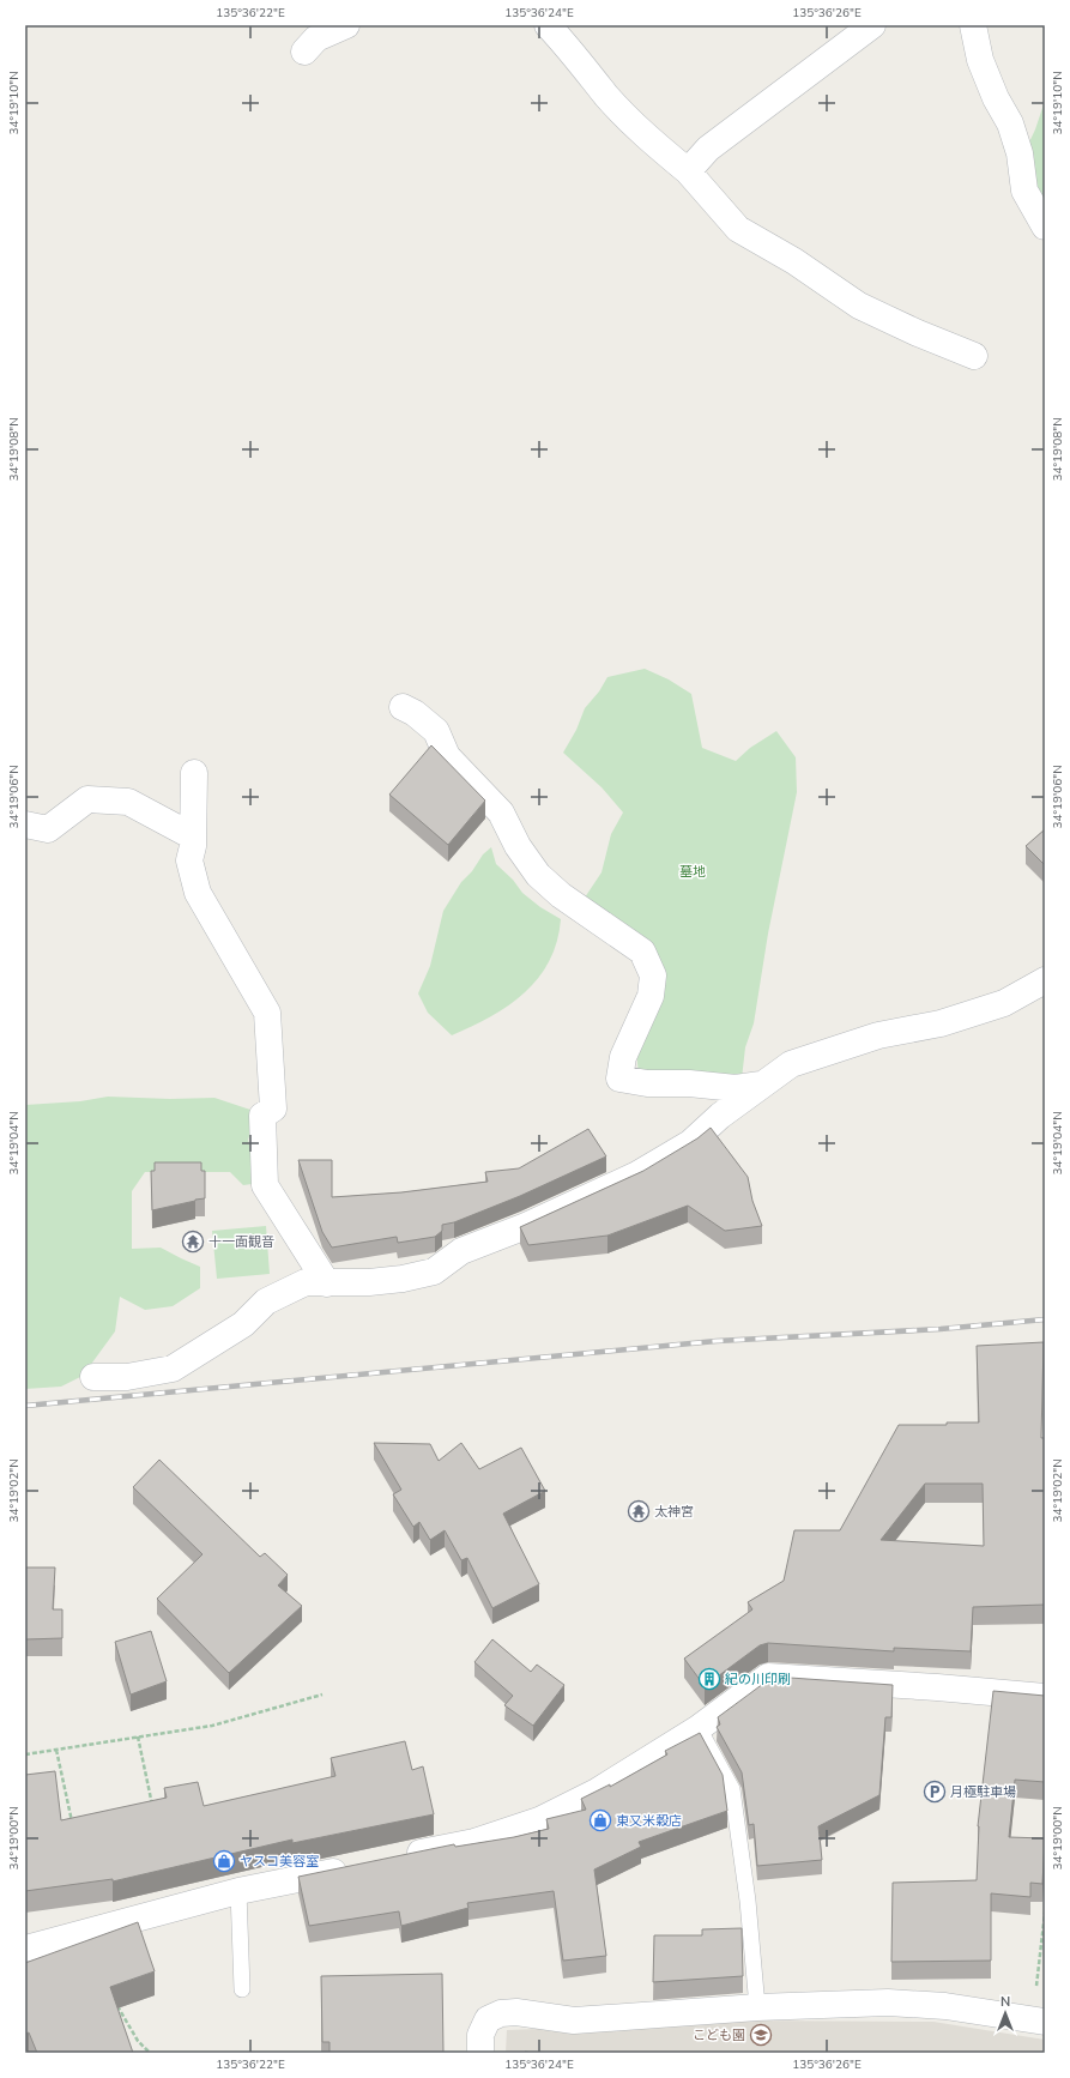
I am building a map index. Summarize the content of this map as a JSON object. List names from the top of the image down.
{
  "parks": ["墓地"],
  "places": {
    "temple": ["十一面観音", "太神宮"],
    "building": ["紀の川印刷"],
    "parking": ["月極駐車場"],
    "shop": ["東又米穀店", "ヤスコ美容室"],
    "school or university": ["こども園"]
  },
  "north": "top",
  "coordinates": [
    "135°36'22\"E",
    "135°36'24\"E",
    "135°36'26\"E",
    "34°19'10\"N",
    "34°19'08\"N",
    "34°19'06\"N",
    "34°19'04\"N",
    "34°19'02\"N",
    "34°19'00\"N"
  ]
}
